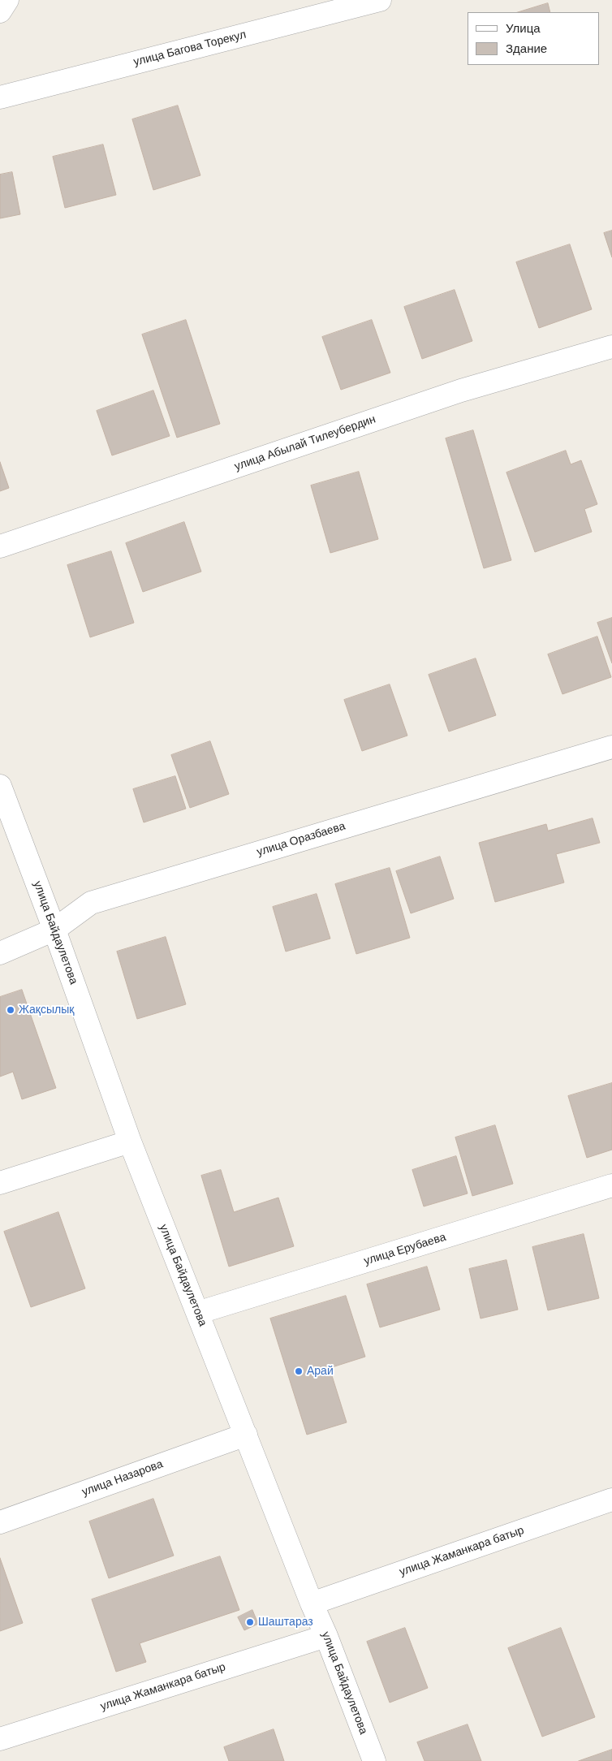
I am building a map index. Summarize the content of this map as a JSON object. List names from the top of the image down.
{
  "streets": {
    "street": [
      "улица Багова Торекул",
      "улица Абылай Тилеубердин",
      "улица Оразбаева",
      "улица Байдаулетова",
      "улица Ерубаева",
      "улица Назарова",
      "улица Жаманкара батыр"
    ]
  },
  "crossings": [
    ["улица Оразбаева", "улица Байдаулетова"],
    ["улица Байдаулетова", "улица Ерубаева"],
    ["улица Байдаулетова", "улица Назарова"],
    ["улица Байдаулетова", "улица Жаманкара батыр"]
  ],
  "places": ["Жақсылық", "Арай", "Шаштараз"],
  "legend": ["Улица", "Здание"]
}
